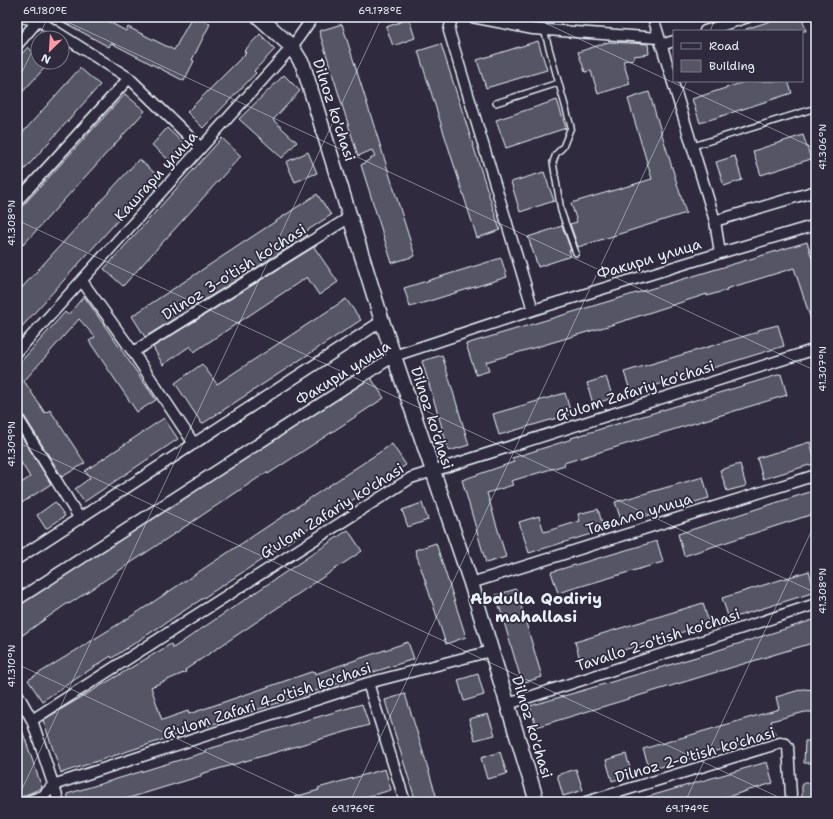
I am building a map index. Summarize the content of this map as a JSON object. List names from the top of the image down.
{
  "streets": {
    "street": [
      "Dilnoz ko'chasi",
      "Кашгари улица",
      "Факири улица",
      "Dilnoz 3-o'tish ko'chasi",
      "G'ulom Zafariy ko'chasi",
      "Тавалло улица",
      "Tavallo 2-o'tish ko'chasi",
      "G'ulom Zafari 4-o'tish ko'chasi",
      "Dilnoz 2-o'tish ko'chasi"
    ]
  },
  "crossings": [
    ["Dilnoz ko'chasi", "Кашгари улица"],
    ["Dilnoz ko'chasi", "Факири улица"],
    ["Dilnoz ko'chasi", "Dilnoz 3-o'tish ko'chasi"],
    ["Dilnoz ko'chasi", "G'ulom Zafariy ko'chasi"],
    ["Dilnoz ko'chasi", "Тавалло улица"],
    ["Dilnoz ko'chasi", "Tavallo 2-o'tish ko'chasi"],
    ["Dilnoz ko'chasi", "G'ulom Zafari 4-o'tish ko'chasi"]
  ],
  "districts": ["Abdulla Qodiriy mahallasi"],
  "legend": ["Road", "Building"],
  "north": "bottom left",
  "coordinates": [
    "69.180°E",
    "69.178°E",
    "41.306°N",
    "41.308°N",
    "41.307°N",
    "41.309°N",
    "41.310°N",
    "69.176°E",
    "69.174°E"
  ]
}
